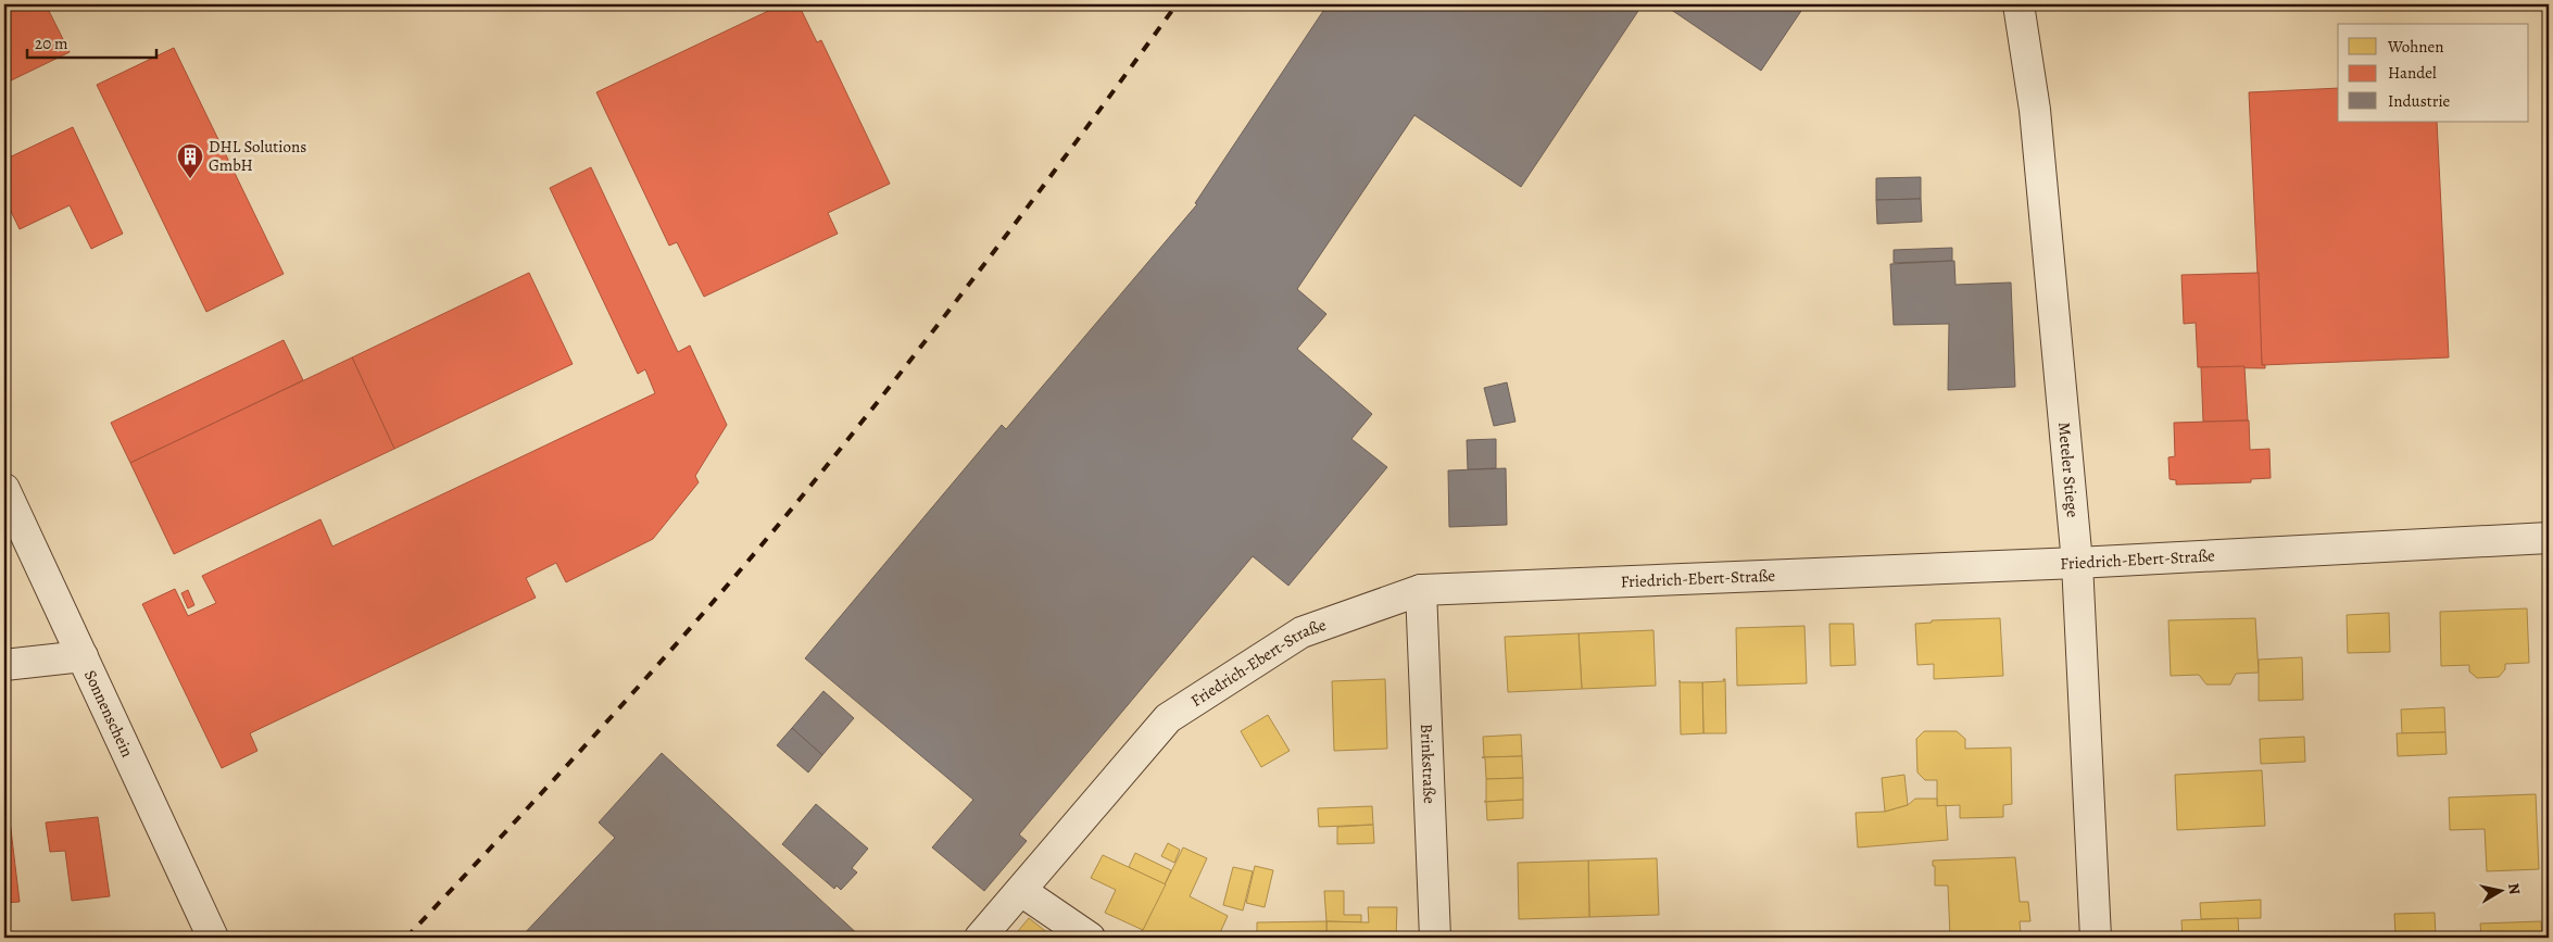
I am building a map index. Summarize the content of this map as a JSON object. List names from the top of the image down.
{
  "streets": {
    "street": [
      "Meteler Stiege",
      "Friedrich-Ebert-Straße",
      "Sonnenschein",
      "Brinkstraße"
    ]
  },
  "crossings": [
    ["Meteler Stiege", "Friedrich-Ebert-Straße"],
    ["Friedrich-Ebert-Straße", "Brinkstraße"]
  ],
  "places": {
    "building": ["DHL Solutions GmbH"]
  },
  "legend": ["Wohnen", "Handel", "Industrie"],
  "scale_bar": "20 m",
  "north": "right"
}
